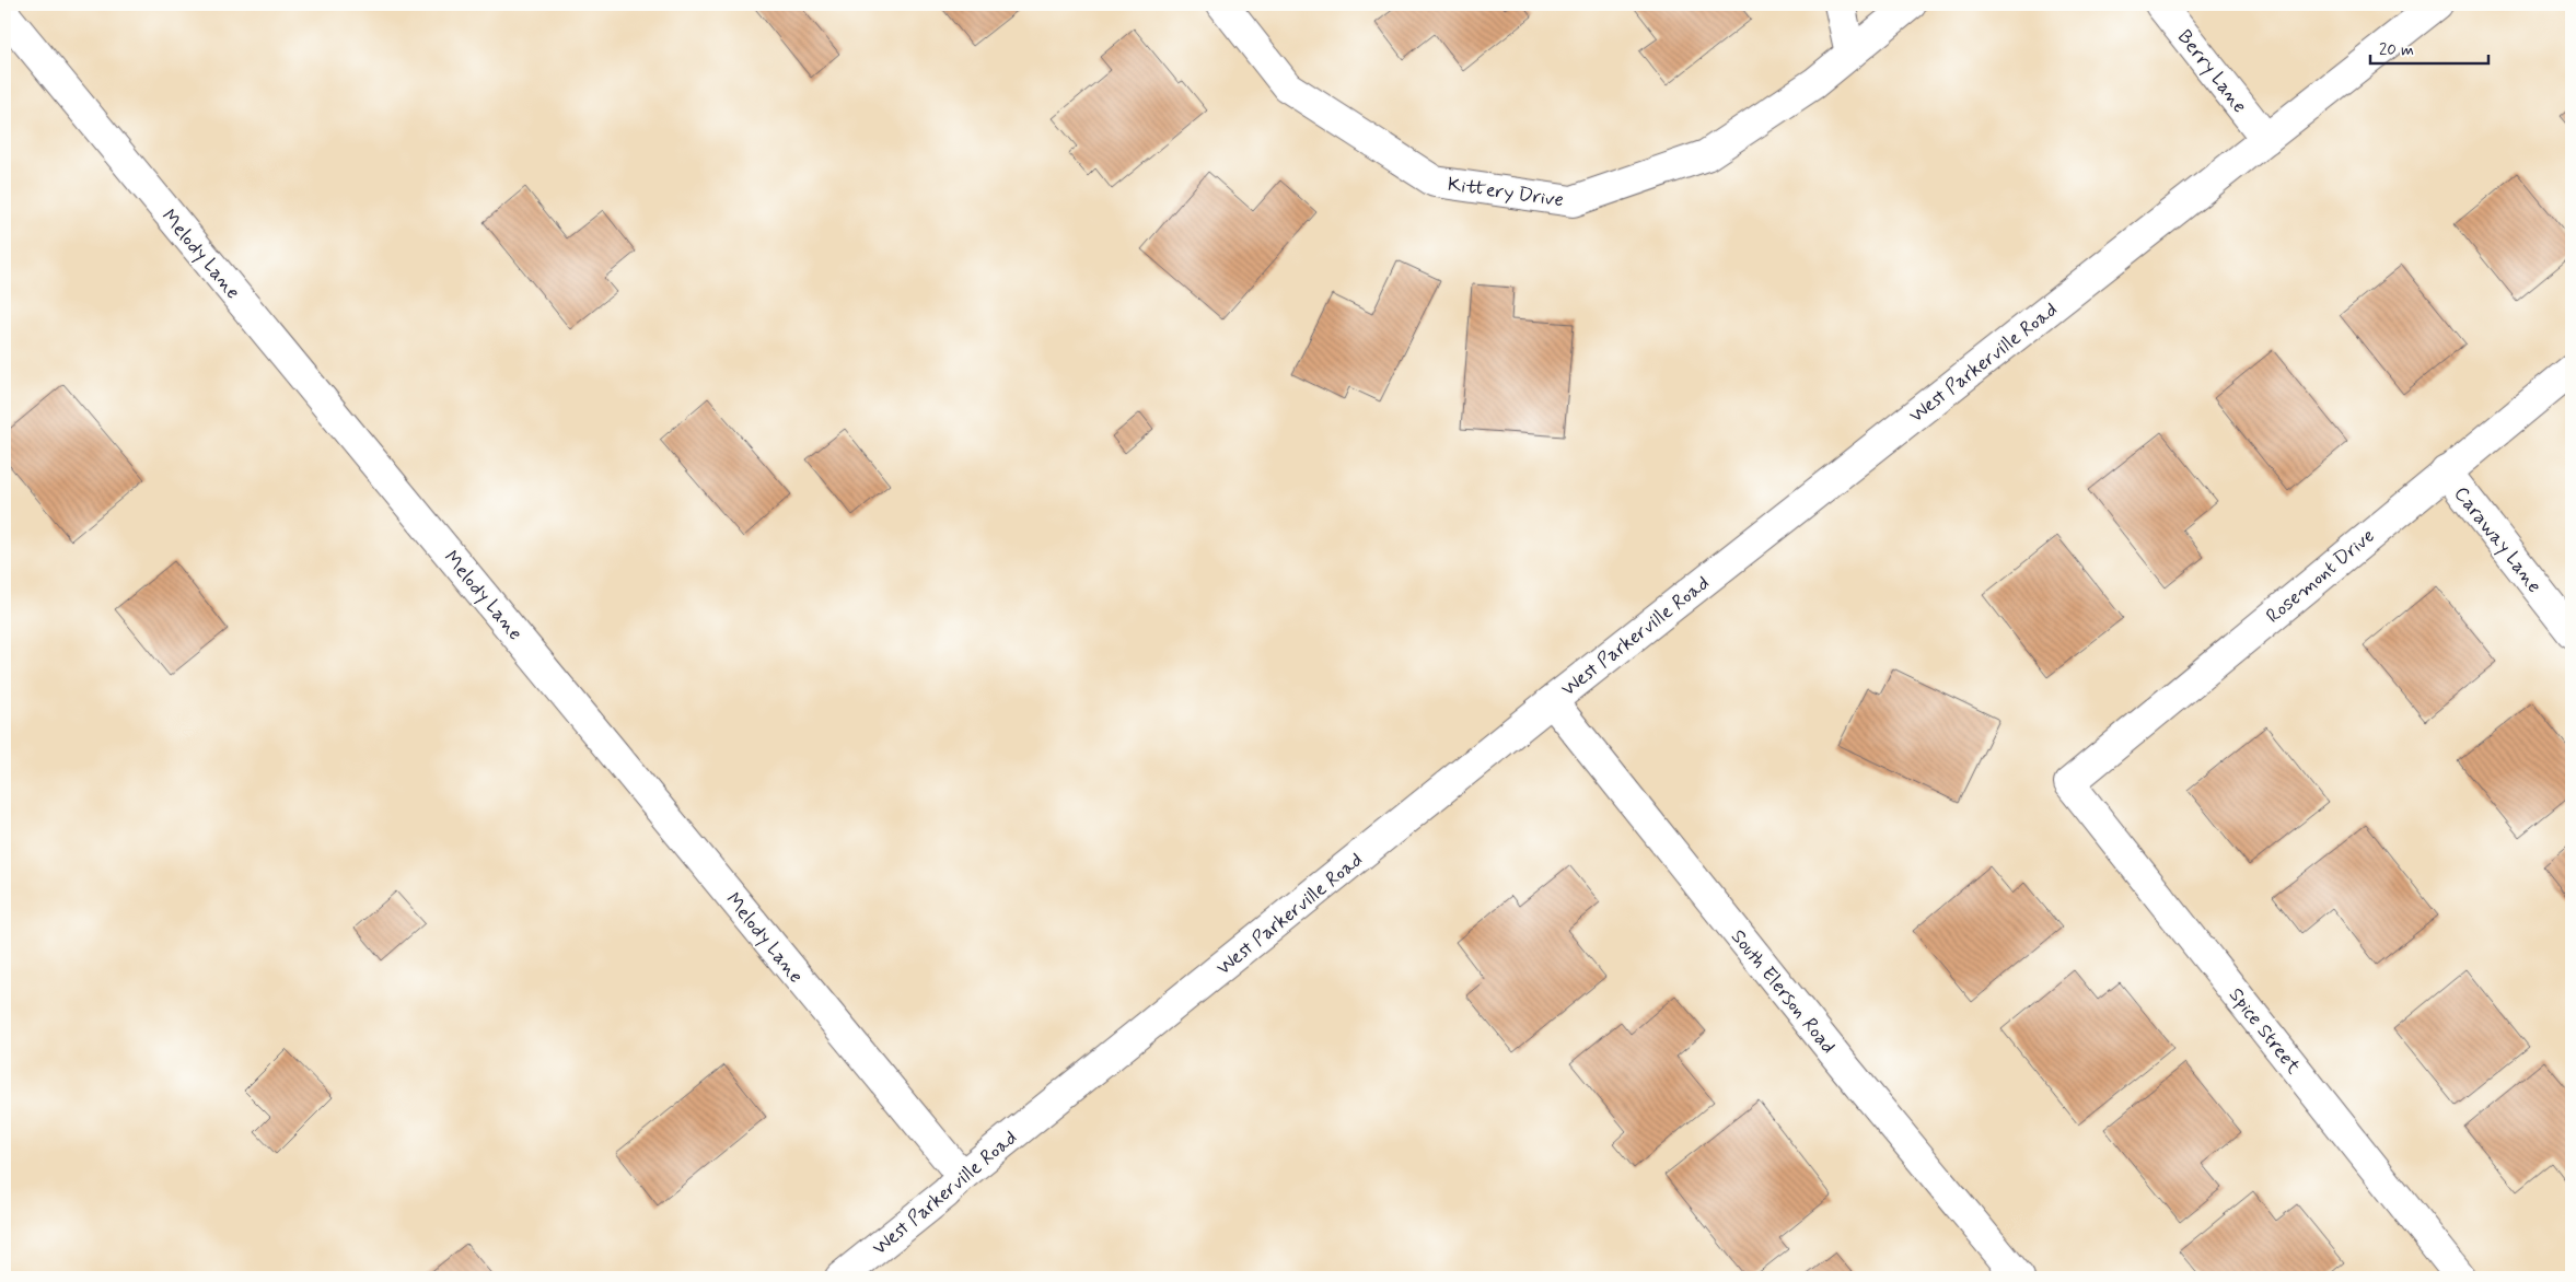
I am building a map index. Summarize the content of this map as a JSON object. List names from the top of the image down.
{
  "streets": {
    "street": [
      "Berry Lane",
      "Kittery Drive",
      "Melody Lane",
      "West Parkerville Road",
      "Caraway Lane",
      "Rosemont Drive",
      "South Elerson Road",
      "Spice Street"
    ]
  },
  "crossings": [
    ["Berry Lane", "West Parkerville Road"],
    ["Melody Lane", "West Parkerville Road"],
    ["West Parkerville Road", "South Elerson Road"],
    ["Caraway Lane", "Rosemont Drive"],
    ["Rosemont Drive", "Spice Street"]
  ],
  "scale_bar": "20 m"
}
